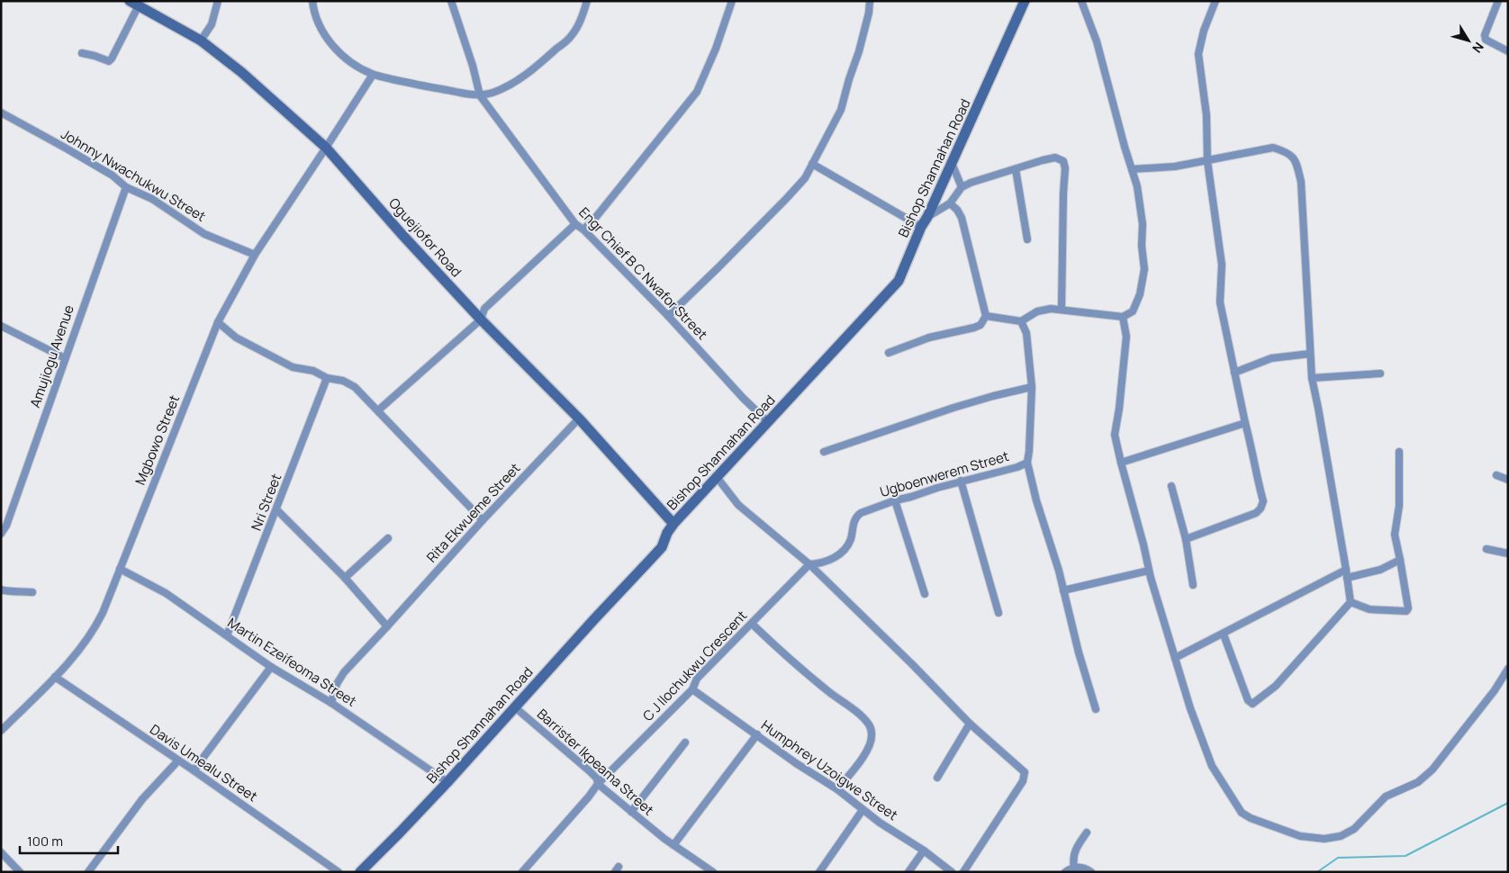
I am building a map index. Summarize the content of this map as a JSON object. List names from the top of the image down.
{
  "streets": {
    "main road": ["Bishop Shannahan Road", "Oguejiofor Road"],
    "street": [
      "Johnny Nwachukwu Street",
      "Engr Chief B C Nwafor Street",
      "Amujiogu Avenue",
      "Mgbowo Street",
      "Ugboenwerem Street",
      "Nri Street",
      "Rita Ekwueme Street",
      "Martin Ezeifeoma Street",
      "C J Ilochukwu Crescent",
      "Barrister Ikpeama Street",
      "Davis Umealu Street",
      "Humphrey Uzoigwe Street"
    ]
  },
  "crossings": [
    ["Bishop Shannahan Road", "Oguejiofor Road"],
    ["Bishop Shannahan Road", "Engr Chief B C Nwafor Street"],
    ["Bishop Shannahan Road", "Martin Ezeifeoma Street"],
    ["Bishop Shannahan Road", "Barrister Ikpeama Street"],
    ["Johnny Nwachukwu Street", "Amujiogu Avenue"],
    ["Johnny Nwachukwu Street", "Mgbowo Street"],
    ["Oguejiofor Road", "Mgbowo Street"],
    ["Oguejiofor Road", "Rita Ekwueme Street"],
    ["Mgbowo Street", "Martin Ezeifeoma Street"],
    ["Mgbowo Street", "Davis Umealu Street"],
    ["Ugboenwerem Street", "C J Ilochukwu Crescent"],
    ["Nri Street", "Martin Ezeifeoma Street"],
    ["Rita Ekwueme Street", "Martin Ezeifeoma Street"],
    ["C J Ilochukwu Crescent", "Barrister Ikpeama Street"],
    ["C J Ilochukwu Crescent", "Humphrey Uzoigwe Street"]
  ],
  "scale_bar": "100 m",
  "north": "bottom right"
}
